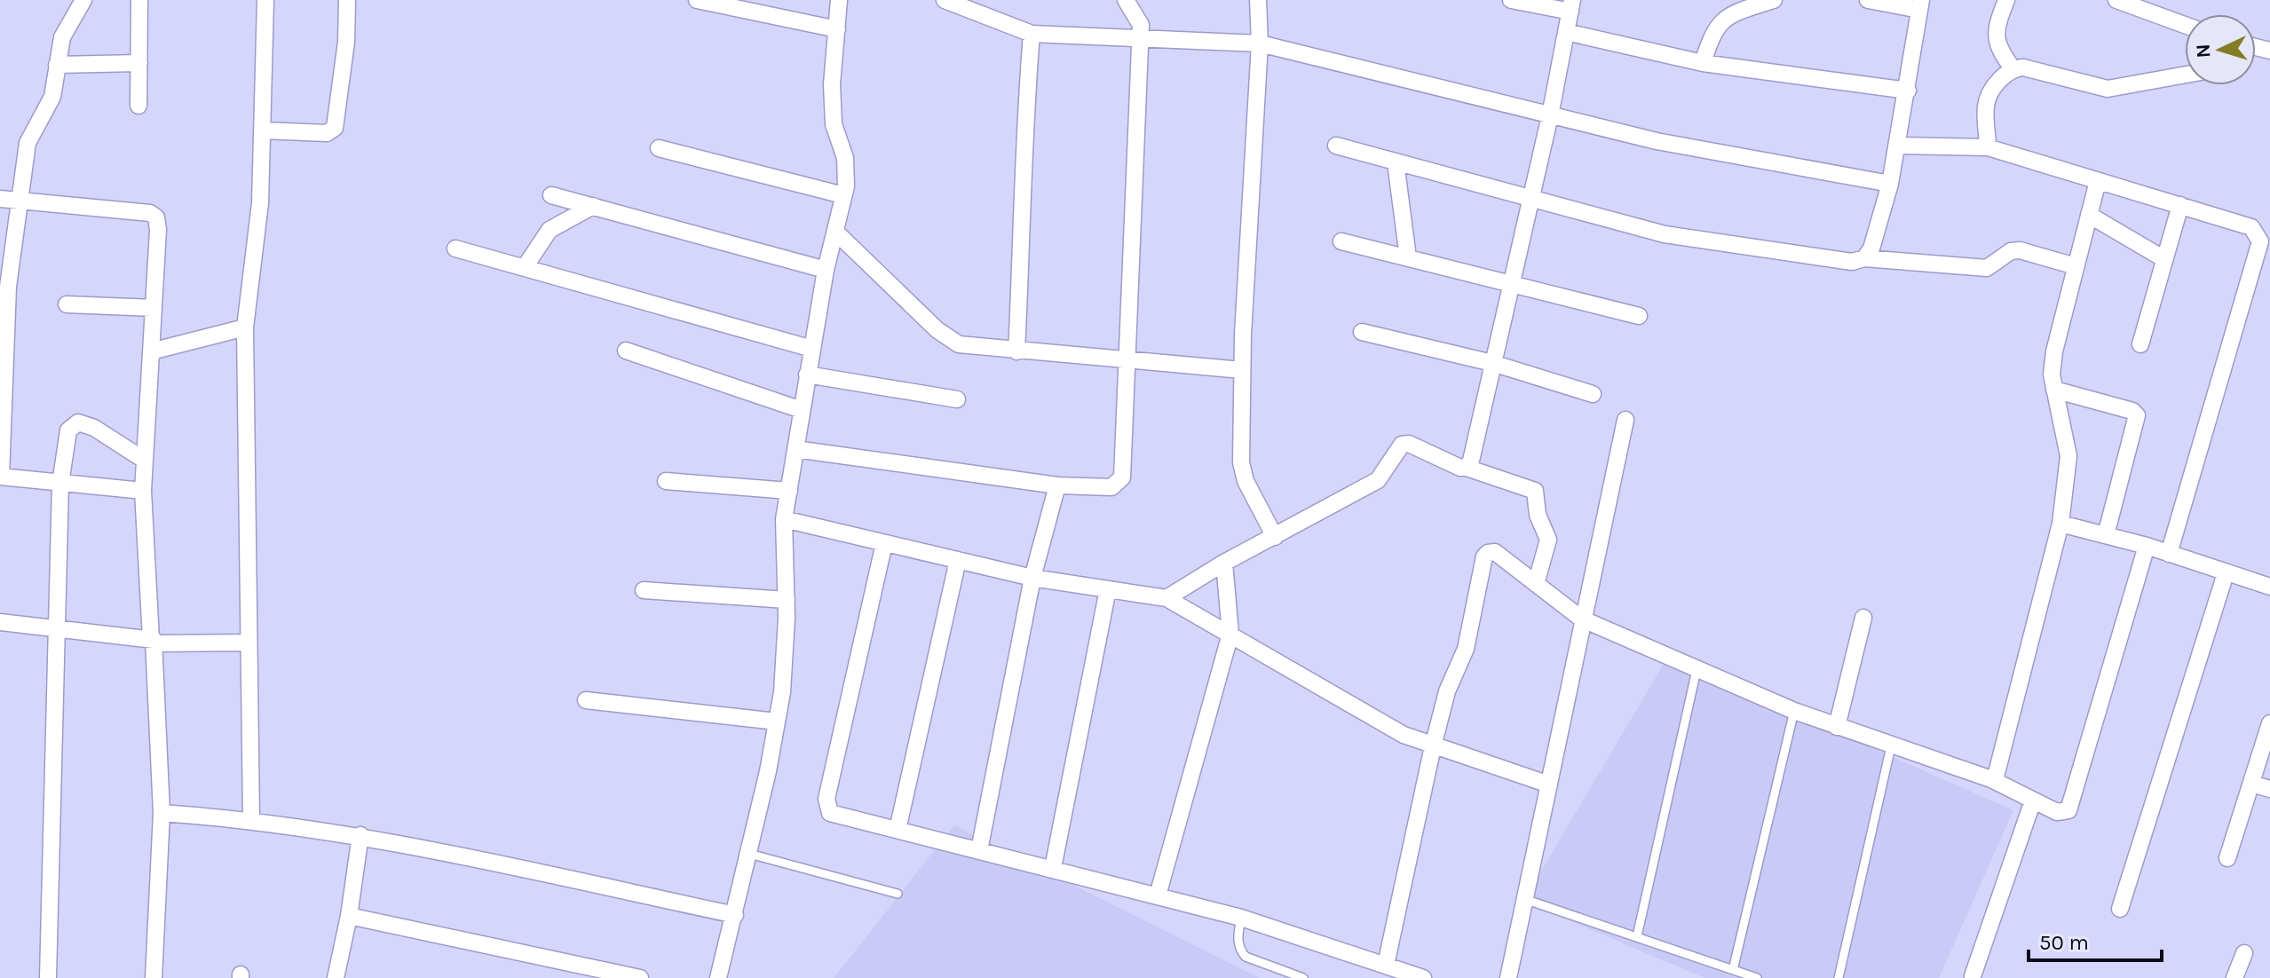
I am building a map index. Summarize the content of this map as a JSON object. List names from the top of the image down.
{
  "scale_bar": "50 m",
  "north": "left"
}
